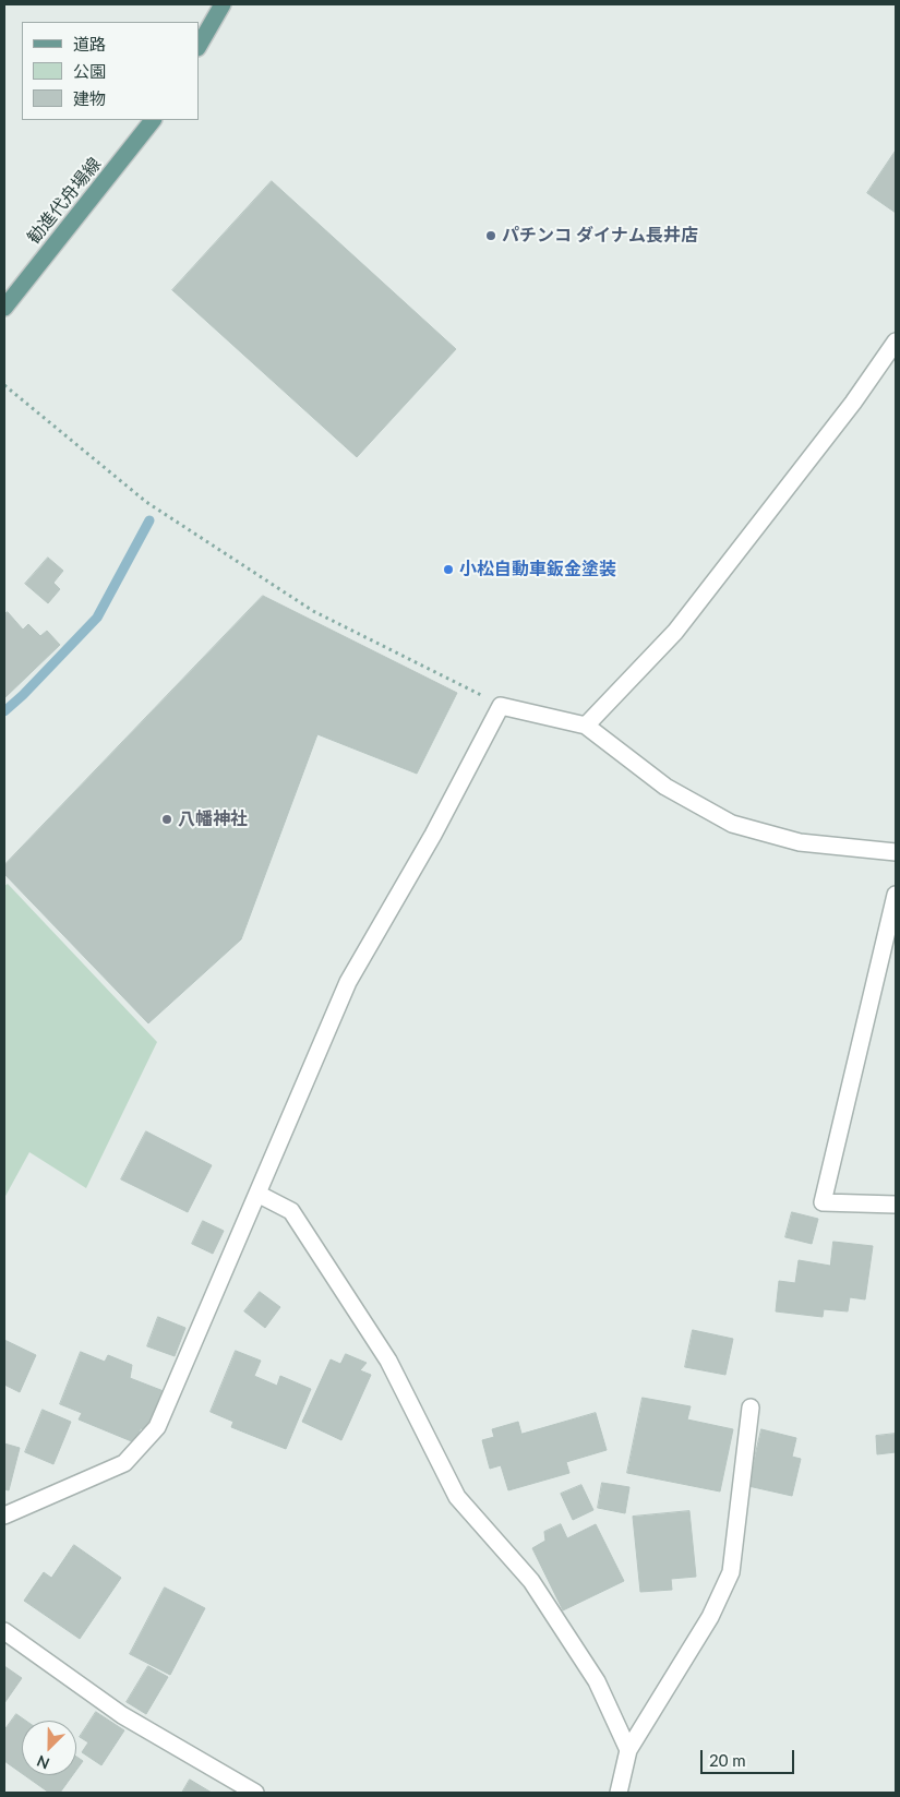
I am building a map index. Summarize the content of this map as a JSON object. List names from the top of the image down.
{
  "streets": {
    "main road": ["勧進代舟場線"]
  },
  "places": ["パチンコ ダイナム長井店", "小松自動車鈑金塗装", "八幡神社"],
  "legend": ["道路", "公園", "建物"],
  "scale_bar": "20 m",
  "north": "bottom left"
}
